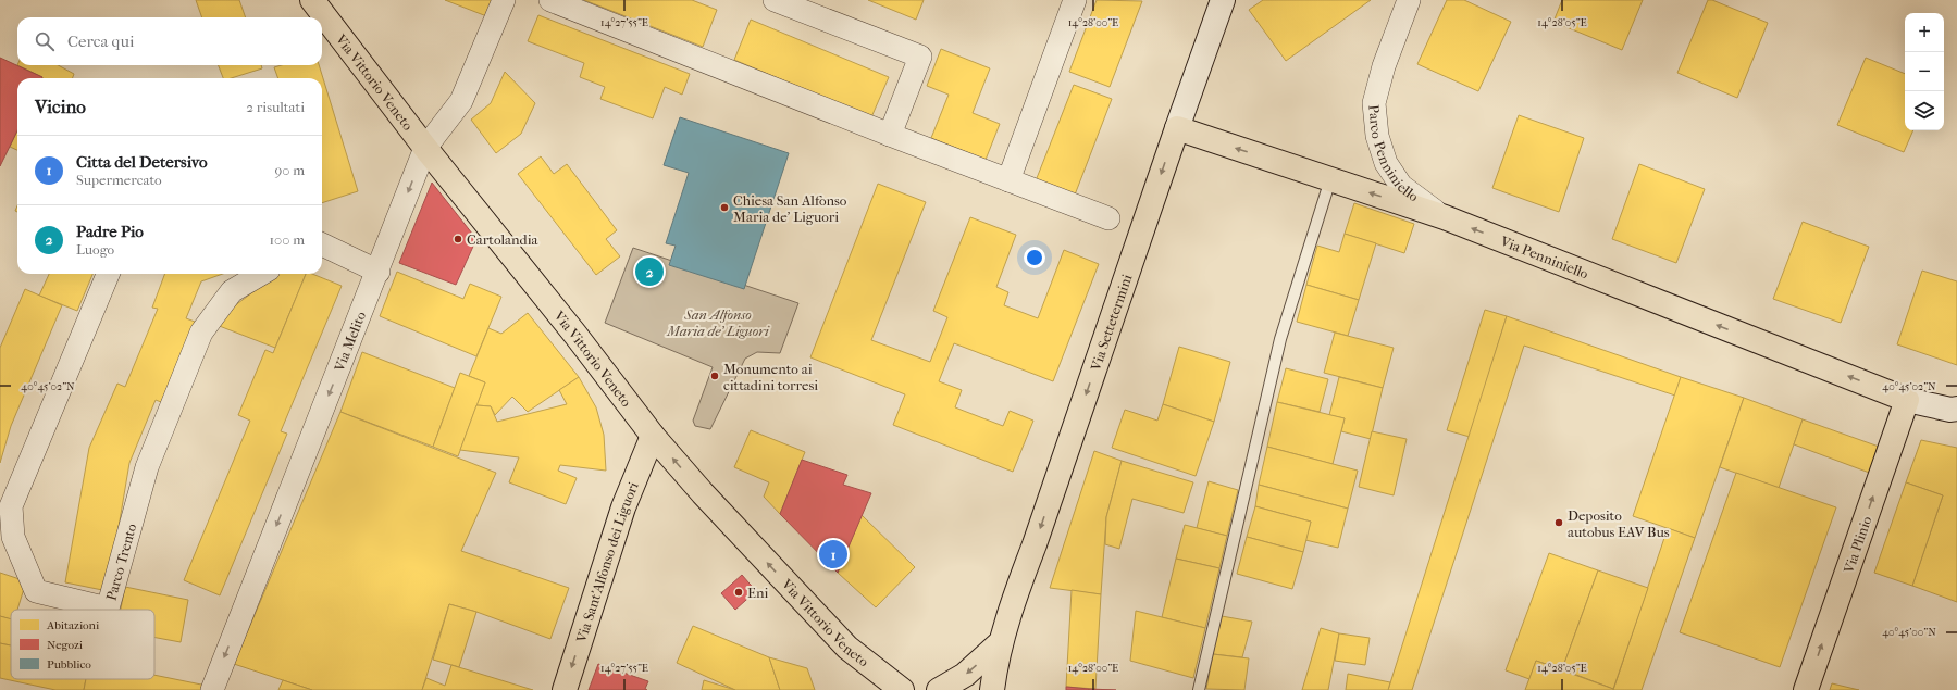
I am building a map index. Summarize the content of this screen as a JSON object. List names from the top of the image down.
{
  "streets": {
    "main road": [
      "Via Vittorio Veneto",
      "Via Penniniello",
      "Via Settetermini",
      "Via Plinio",
      "Via Sant'Alfonso dei Liguori"
    ],
    "street": ["Parco Penniniello", "Via Melito", "Parco Trento"]
  },
  "crossings": [
    ["Via Vittorio Veneto", "Via Melito"],
    ["Via Vittorio Veneto", "Via Sant'Alfonso dei Liguori"],
    ["Parco Penniniello", "Via Penniniello"],
    ["Via Penniniello", "Via Settetermini"],
    ["Via Penniniello", "Via Plinio"]
  ],
  "one_way": [
    "Via Vittorio Veneto",
    "Via Penniniello",
    "Via Settetermini",
    "Via Melito",
    "Via Plinio",
    "Via Sant'Alfonso dei Liguori"
  ],
  "parks": ["San Alfonso Maria de' Liguori"],
  "places": [
    "Chiesa San Alfonso Maria de' Liguori",
    "Cartolandia",
    "Monumento ai cittadini torresi",
    "Deposito autobus EAV Bus",
    "Eni"
  ],
  "legend": ["Abitazioni", "Negozi", "Pubblico"],
  "page": {
    "map_buttons": ["+", "−"],
    "search": "Cerca qui",
    "heading": ["Vicino", "2 risultati"],
    "list": [
      {
        "mark": "1",
        "name": "Citta del Detersivo",
        "note": "Supermercato",
        "value": "90 m"
      },
      {
        "mark": "2",
        "name": "Padre Pio",
        "note": "Luogo",
        "value": "100 m"
      }
    ],
    "pins": ["2", "1"]
  },
  "coordinates": [
    "14°27'55\"E",
    "14°28'00\"E",
    "14°28'05\"E",
    "40°45'02\"N",
    "40°45'00\"N"
  ]
}
